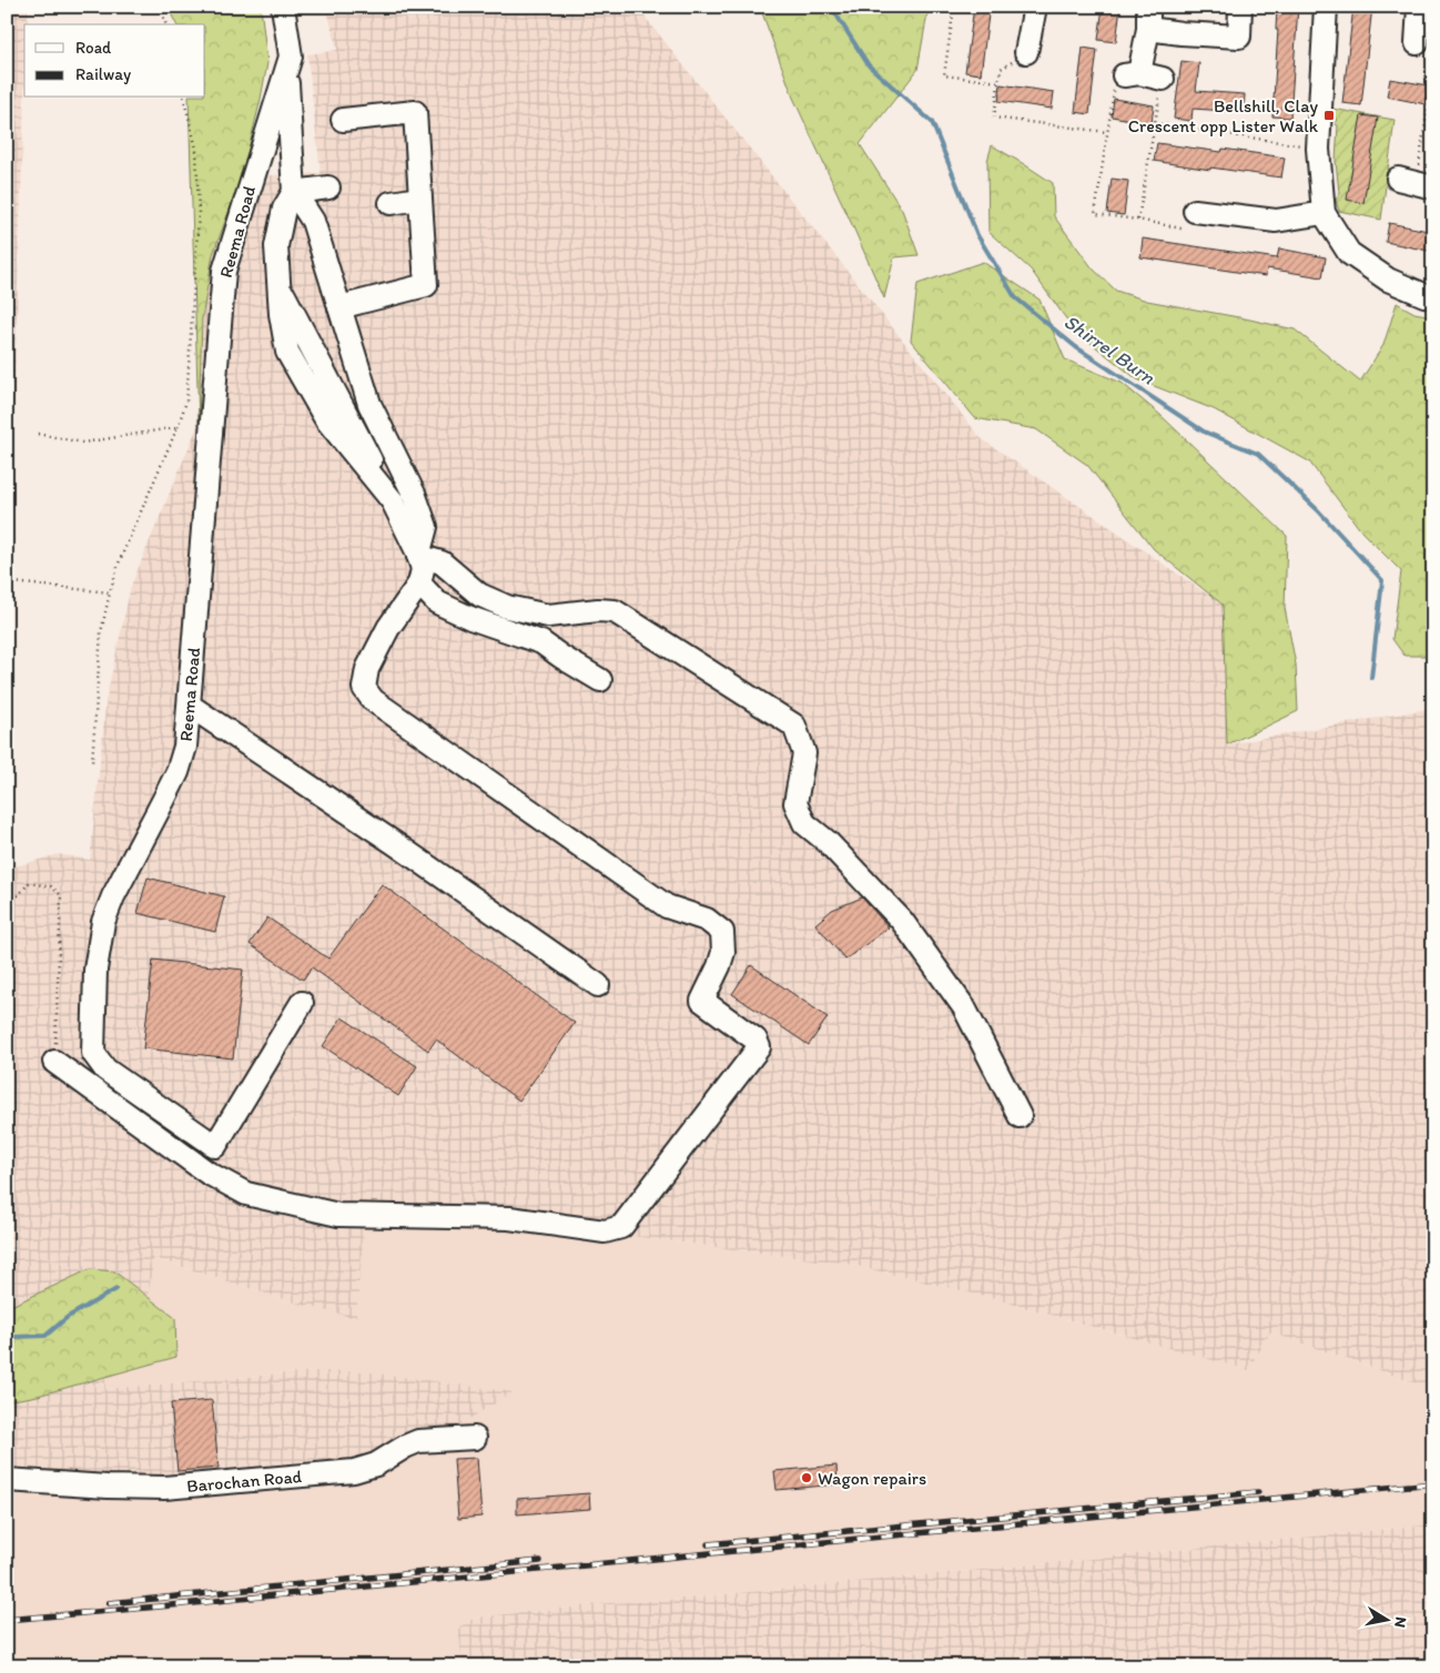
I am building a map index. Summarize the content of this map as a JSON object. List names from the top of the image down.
{
  "streets": {
    "street": ["Reema Road", "Barochan Road"]
  },
  "water": ["Shirrel Burn"],
  "places": {
    "transit": ["Bellshill, Clay Crescent opp Lister Walk"],
    "other": ["Wagon repairs"]
  },
  "legend": ["Road", "Railway"],
  "north": "right"
}
